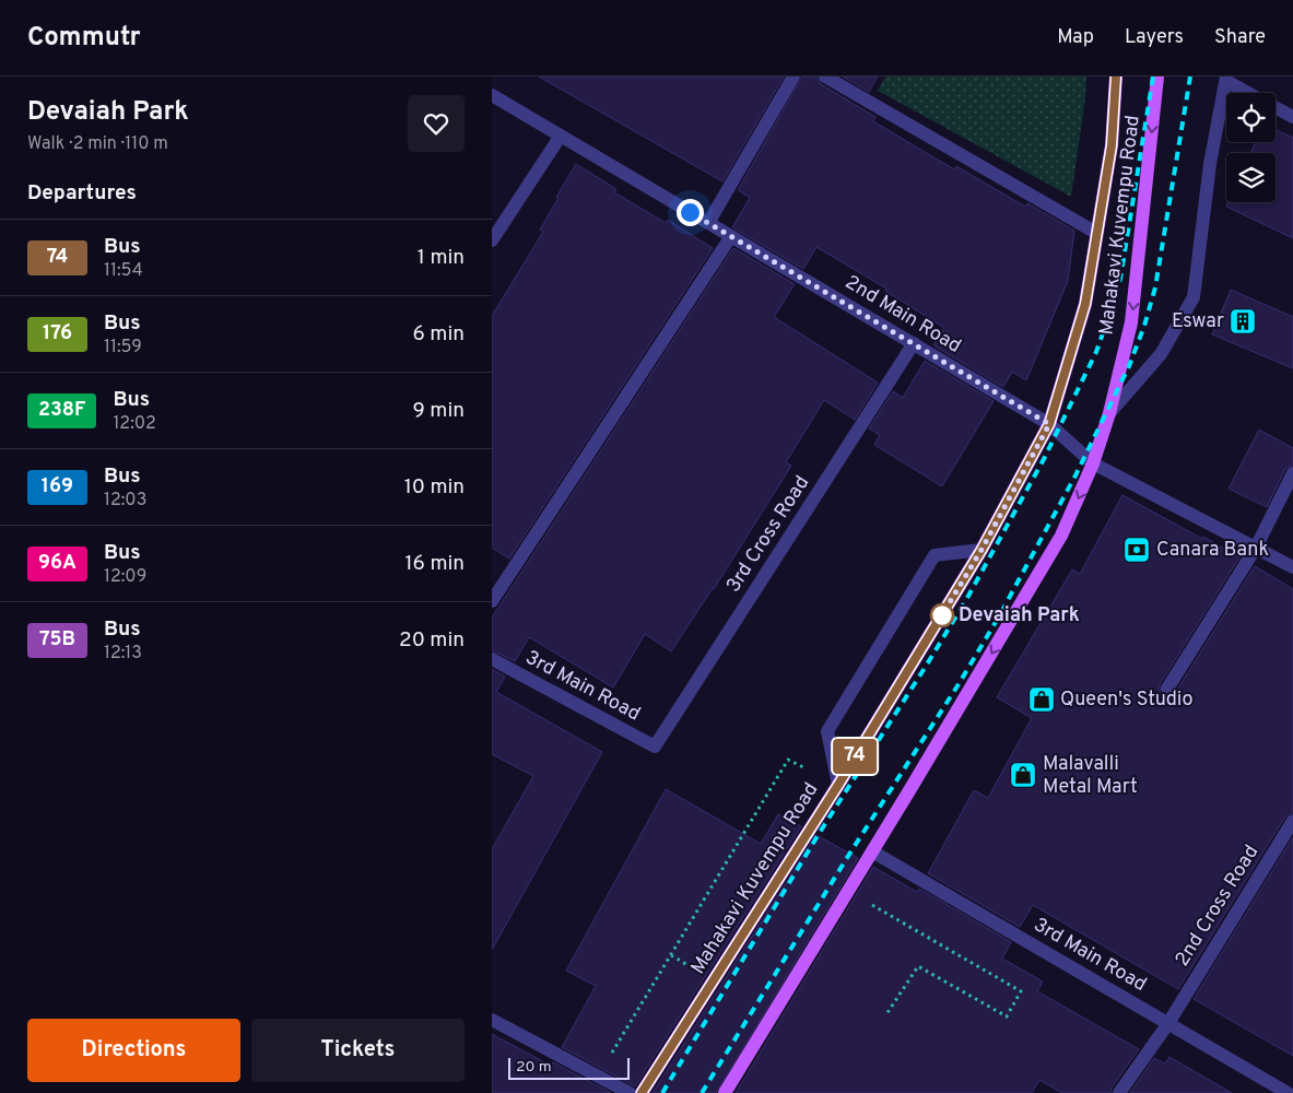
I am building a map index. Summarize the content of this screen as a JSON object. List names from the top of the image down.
{
  "streets": {
    "main road": ["Mahakavi Kuvempu Road"],
    "street": [
      "2nd Main Road",
      "3rd Cross Road",
      "3rd Main Road",
      "2nd Cross Road"
    ]
  },
  "crossings": [
    ["Mahakavi Kuvempu Road", "2nd Main Road"],
    ["Mahakavi Kuvempu Road", "3rd Main Road"],
    ["2nd Main Road", "3rd Cross Road"],
    ["3rd Cross Road", "3rd Main Road"],
    ["3rd Main Road", "2nd Cross Road"]
  ],
  "places": {
    "building": ["Eswar"],
    "bank": ["Canara Bank"],
    "other": ["Devaiah Park"],
    "shop": ["Queen's Studio", "Malavalli Metal Mart"]
  },
  "lines": ["bus line 74"],
  "scale_bar": "20 m",
  "page": {
    "header": "Commutr",
    "nav": ["Map", "Layers", "Share"],
    "heading": [
      ["Devaiah Park", "Walk · 2 min · 110 m"],
      "Departures"
    ],
    "on_map": "74",
    "list": [
      {
        "mark": "74",
        "name": "Bus",
        "note": "11:54",
        "value": "1 min"
      },
      {
        "mark": "176",
        "name": "Bus",
        "note": "11:59",
        "value": "6 min"
      },
      {
        "mark": "238F",
        "name": "Bus",
        "note": "12:02",
        "value": "9 min"
      },
      {
        "mark": "169",
        "name": "Bus",
        "note": "12:03",
        "value": "10 min"
      },
      {
        "mark": "96A",
        "name": "Bus",
        "note": "12:09",
        "value": "16 min"
      },
      {
        "mark": "75B",
        "name": "Bus",
        "note": "12:13",
        "value": "20 min"
      }
    ],
    "buttons": ["Directions", "Tickets"],
    "scale": "20 m"
  }
}
